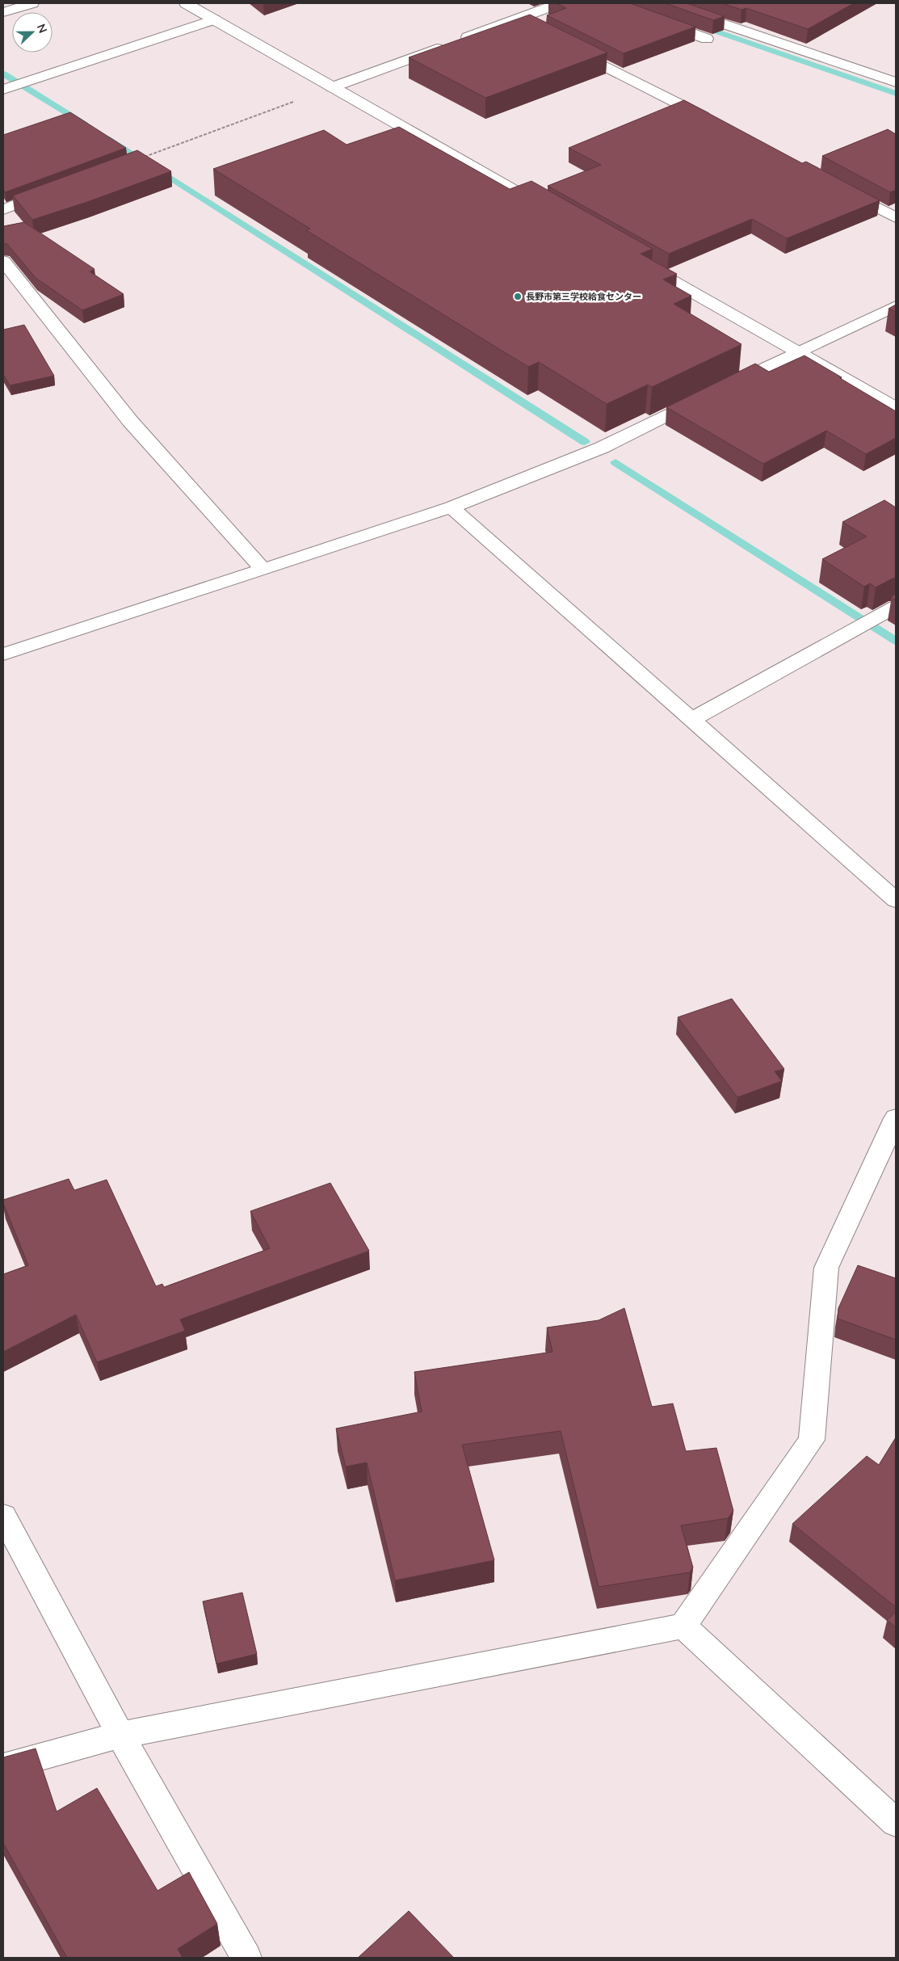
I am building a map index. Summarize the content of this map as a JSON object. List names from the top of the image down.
{
  "places": ["長野市第三学校給食センター"],
  "north": "right"
}
